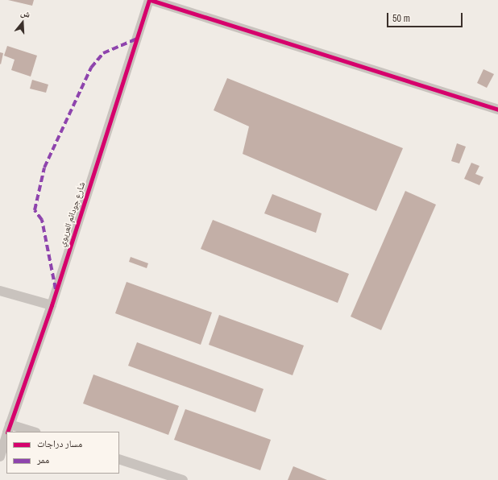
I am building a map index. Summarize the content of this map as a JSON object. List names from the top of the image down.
{
  "streets": {
    "street": ["شارع جودائم العريوي"]
  },
  "legend": ["مسار دراجات", "ممر"],
  "scale_bar": "50 m",
  "north": "top"
}
